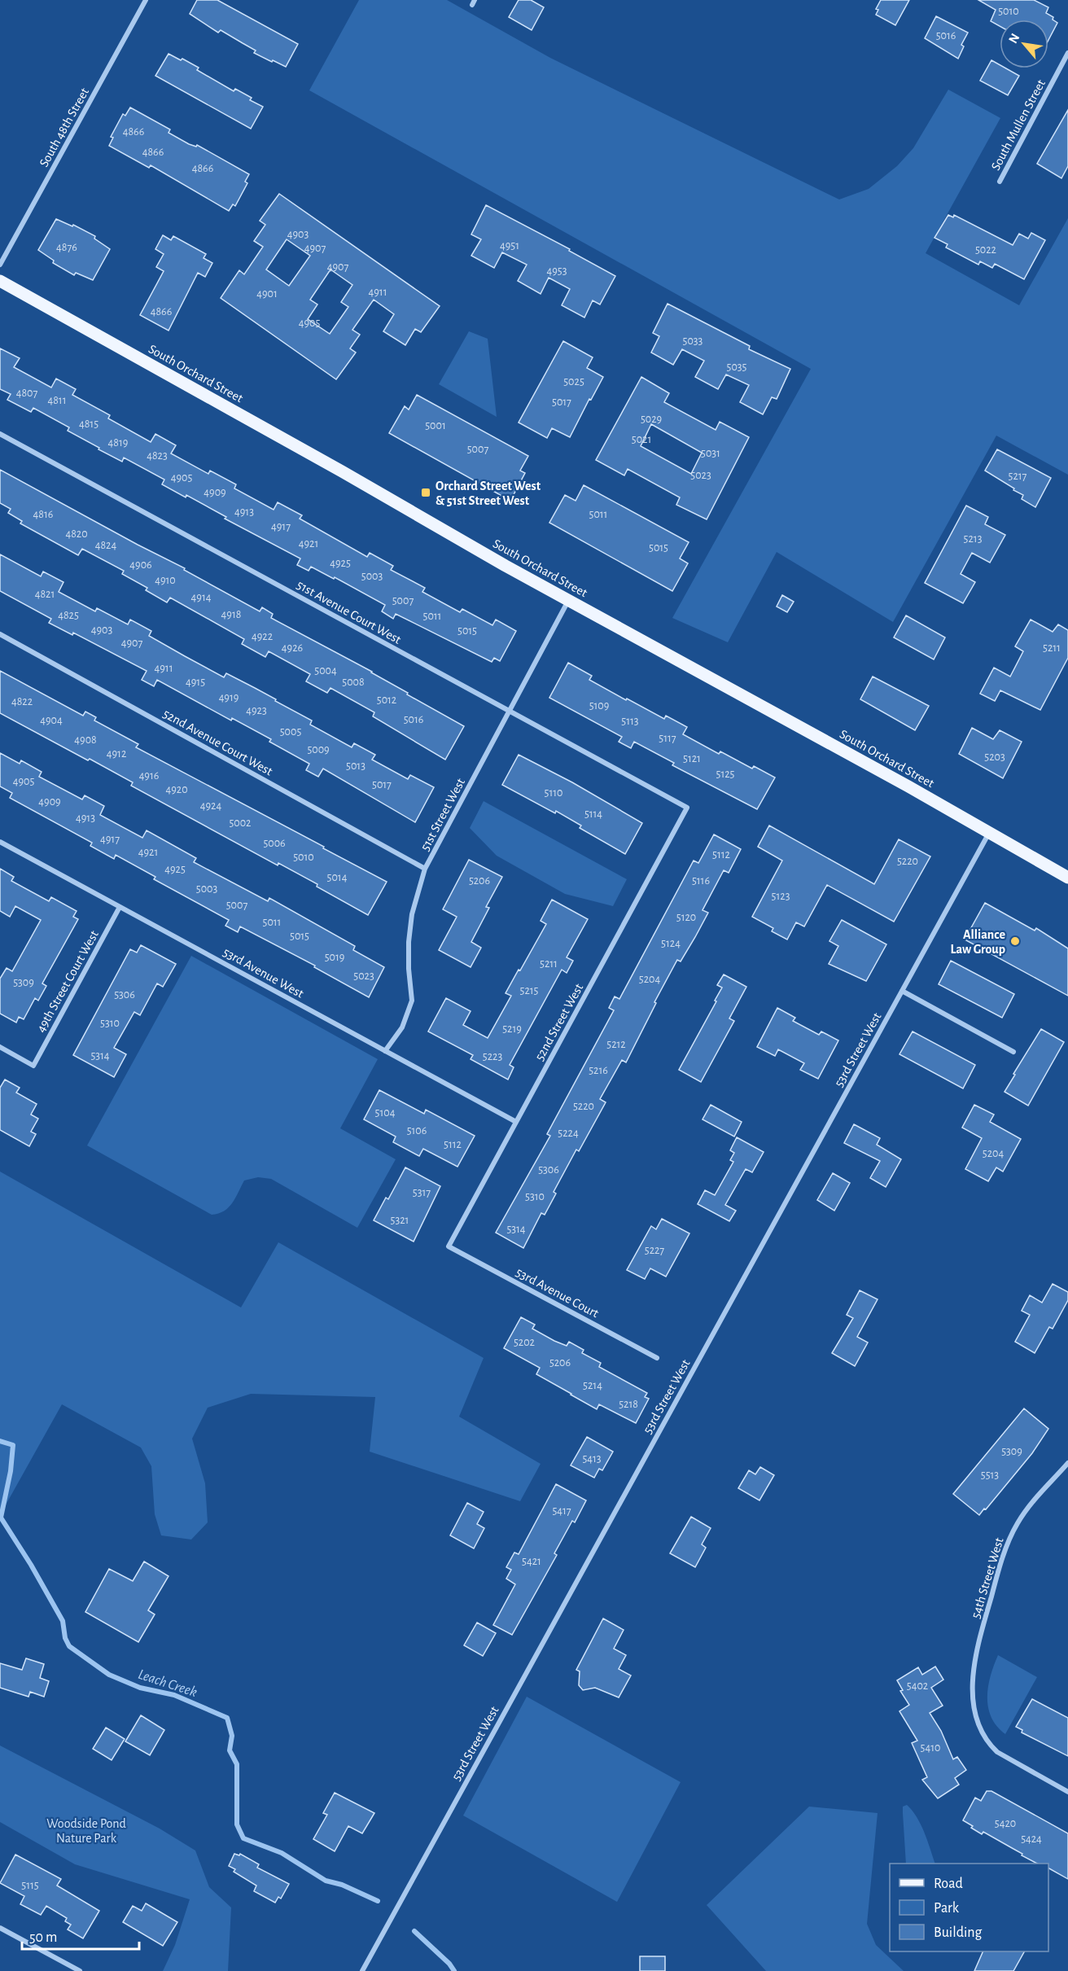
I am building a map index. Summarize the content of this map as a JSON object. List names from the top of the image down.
{
  "streets": {
    "main road": ["South Orchard Street"],
    "street": [
      "South Mullen Street",
      "South 48th Street",
      "51st Avenue Court West",
      "52nd Avenue Court West",
      "51st Street West",
      "53rd Avenue West",
      "49th Street Court West",
      "52nd Street West",
      "53rd Street West",
      "53rd Avenue Court",
      "54th Street West"
    ]
  },
  "crossings": [
    ["South Orchard Street", "51st Street West"],
    ["South Orchard Street", "53rd Street West"],
    ["51st Avenue Court West", "51st Street West"],
    ["51st Avenue Court West", "52nd Street West"],
    ["52nd Avenue Court West", "51st Street West"],
    ["51st Street West", "53rd Avenue West"],
    ["53rd Avenue West", "49th Street Court West"],
    ["53rd Avenue West", "52nd Street West"],
    ["52nd Street West", "53rd Avenue Court"]
  ],
  "water": ["Leach Creek"],
  "parks": ["Woodside Pond Nature Park"],
  "places": {
    "transit": ["Orchard Street West & 51st Street West"],
    "other": ["Alliance Law Group"]
  },
  "house_numbers": [
    "5010",
    "5016",
    "4866",
    "4866",
    "4866",
    "4903",
    "4951",
    "4876",
    "4907",
    "5022",
    "4907",
    "4953",
    "4911",
    "4901",
    "4866",
    "4905",
    "5033",
    "5035",
    "5025",
    "4807",
    "4811",
    "5017",
    "5029",
    "4815",
    "5001",
    "5021",
    "4819",
    "5007",
    "5031",
    "4823",
    "5023",
    "5217",
    "4905",
    "4909",
    "4913",
    "4816",
    "5011",
    "4917",
    "4820",
    "5213",
    "4921",
    "4824",
    "5015",
    "4925",
    "4906",
    "5003",
    "4910",
    "4821",
    "4914",
    "5007",
    "4918",
    "4825",
    "5011",
    "4903",
    "5015",
    "4922",
    "4907",
    "4926",
    "5211",
    "4911",
    "5004",
    "4915",
    "5008",
    "4919",
    "5012",
    "4822",
    "5109",
    "4923",
    "5016",
    "4904",
    "5113",
    "5005",
    "5117",
    "4908",
    "5009",
    "4912",
    "5203",
    "5121",
    "5013",
    "5125",
    "4916",
    "4905",
    "5017",
    "4920",
    "5110",
    "4909",
    "4924",
    "5114",
    "4913",
    "5002",
    "4917",
    "5006",
    "4921",
    "5112",
    "5010",
    "5220",
    "4925",
    "5014",
    "5206",
    "5116",
    "5003",
    "5123",
    "5007",
    "5120",
    "5011",
    "5015",
    "5124",
    "5019",
    "5211",
    "5023",
    "5204",
    "5309",
    "5215",
    "5306",
    "5310",
    "5219",
    "5212",
    "5314",
    "5223",
    "5216",
    "5220",
    "5104",
    "5106",
    "5224",
    "5112",
    "5204",
    "5306",
    "5317",
    "5310",
    "5321",
    "5314",
    "5227",
    "5202",
    "5206",
    "5214",
    "5218",
    "5309",
    "5413",
    "5513",
    "5417",
    "5421",
    "5402",
    "5410",
    "5420",
    "5424",
    "5115"
  ],
  "legend": ["Road", "Park", "Building"],
  "scale_bar": "50 m",
  "north": "top left"
}
